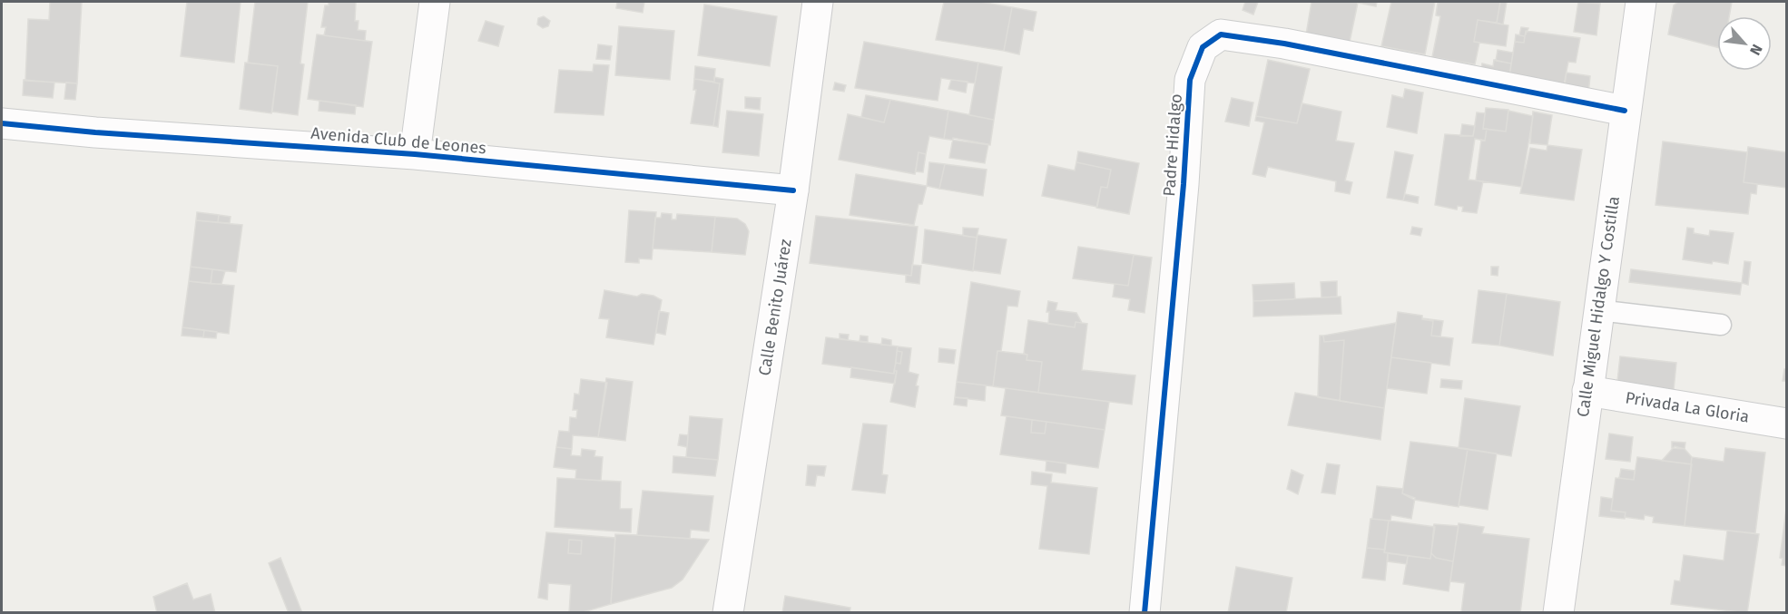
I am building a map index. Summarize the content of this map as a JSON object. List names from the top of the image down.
{
  "streets": {
    "street": [
      "Avenida Club de Leones",
      "Padre Hidalgo",
      "Calle Miguel Hidalgo Y Costilla",
      "Calle Benito Juárez",
      "Privada La Gloria"
    ]
  },
  "crossings": [
    ["Avenida Club de Leones", "Calle Benito Juárez"],
    ["Padre Hidalgo", "Calle Miguel Hidalgo Y Costilla"],
    ["Calle Miguel Hidalgo Y Costilla", "Privada La Gloria"]
  ],
  "north": "bottom right"
}
